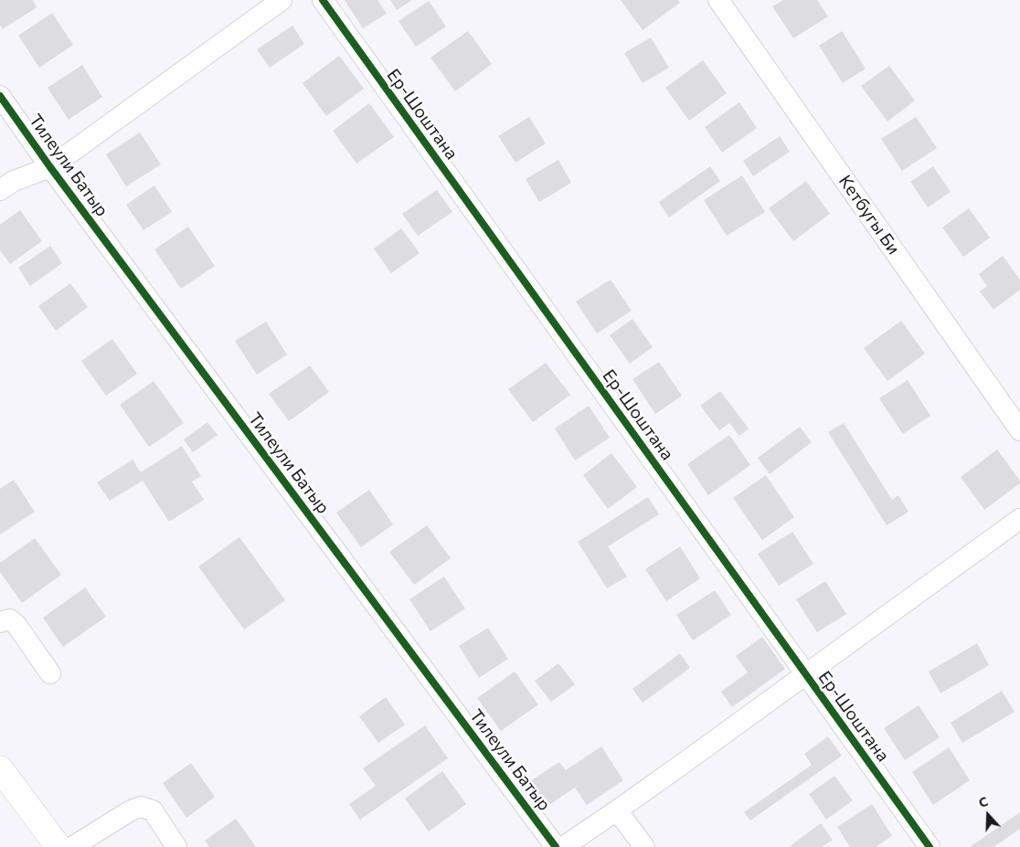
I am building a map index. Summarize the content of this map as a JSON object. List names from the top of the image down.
{
  "streets": {
    "street": ["Ер-Шоштана", "Тилеули Батыр", "Кетбугы Би"]
  },
  "north": "top"
}
